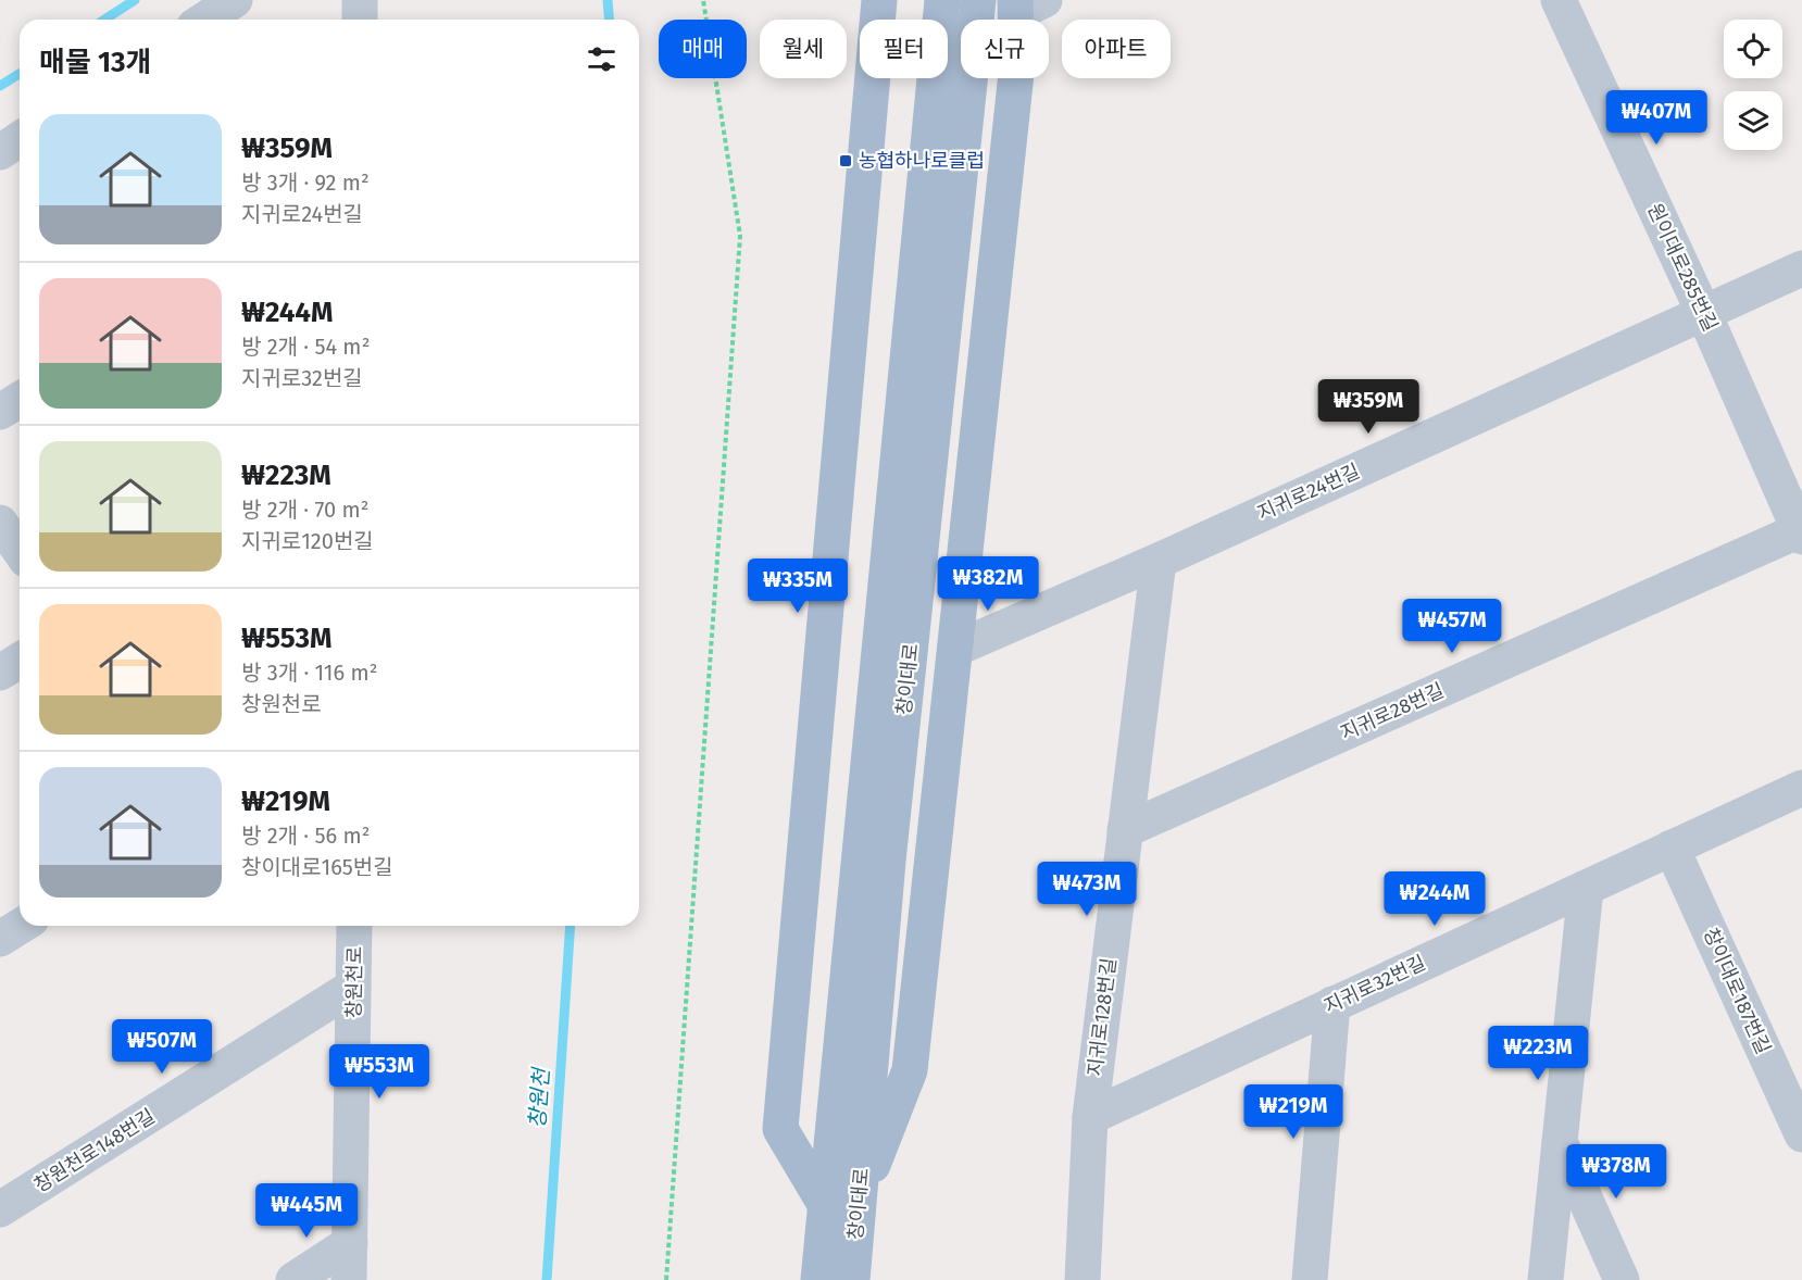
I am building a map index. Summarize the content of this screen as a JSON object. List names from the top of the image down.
{
  "streets": {
    "main road": ["창이대로"],
    "street": [
      "원이대로285번길",
      "지귀로24번길",
      "지귀로28번길",
      "창원천로",
      "지귀로32번길",
      "창이대로187번길",
      "지귀로128번길",
      "창원천로148번길"
    ]
  },
  "crossings": [
    ["원이대로285번길", "지귀로24번길"],
    ["원이대로285번길", "지귀로28번길"],
    ["지귀로24번길", "지귀로128번길"],
    ["지귀로28번길", "지귀로128번길"],
    ["창원천로", "창원천로148번길"],
    ["지귀로32번길", "창이대로187번길"],
    ["지귀로32번길", "지귀로128번길"]
  ],
  "water": ["창원천"],
  "places": {
    "transit": ["농협하나로클럽"]
  },
  "page": {
    "chip": [
      "매매",
      "월세",
      "필터",
      "신규",
      "아파트"
    ],
    "heading": "매물 13개",
    "price": [
      "₩407M",
      "₩359M",
      "₩382M",
      "₩335M",
      "₩457M",
      "₩473M",
      "₩244M",
      "₩507M",
      "₩223M",
      "₩553M",
      "₩219M",
      "₩378M",
      "₩445M"
    ],
    "list": [
      {
        "name": "₩359M",
        "note": "방 3개 · 92 m² · 지귀로24번길"
      },
      {
        "name": "₩244M",
        "note": "방 2개 · 54 m² · 지귀로32번길"
      },
      {
        "name": "₩223M",
        "note": "방 2개 · 70 m² · 지귀로120번길"
      },
      {
        "name": "₩553M",
        "note": "방 3개 · 116 m² · 창원천로"
      },
      {
        "name": "₩219M",
        "note": "방 2개 · 56 m² · 창이대로165번길"
      }
    ]
  }
}
